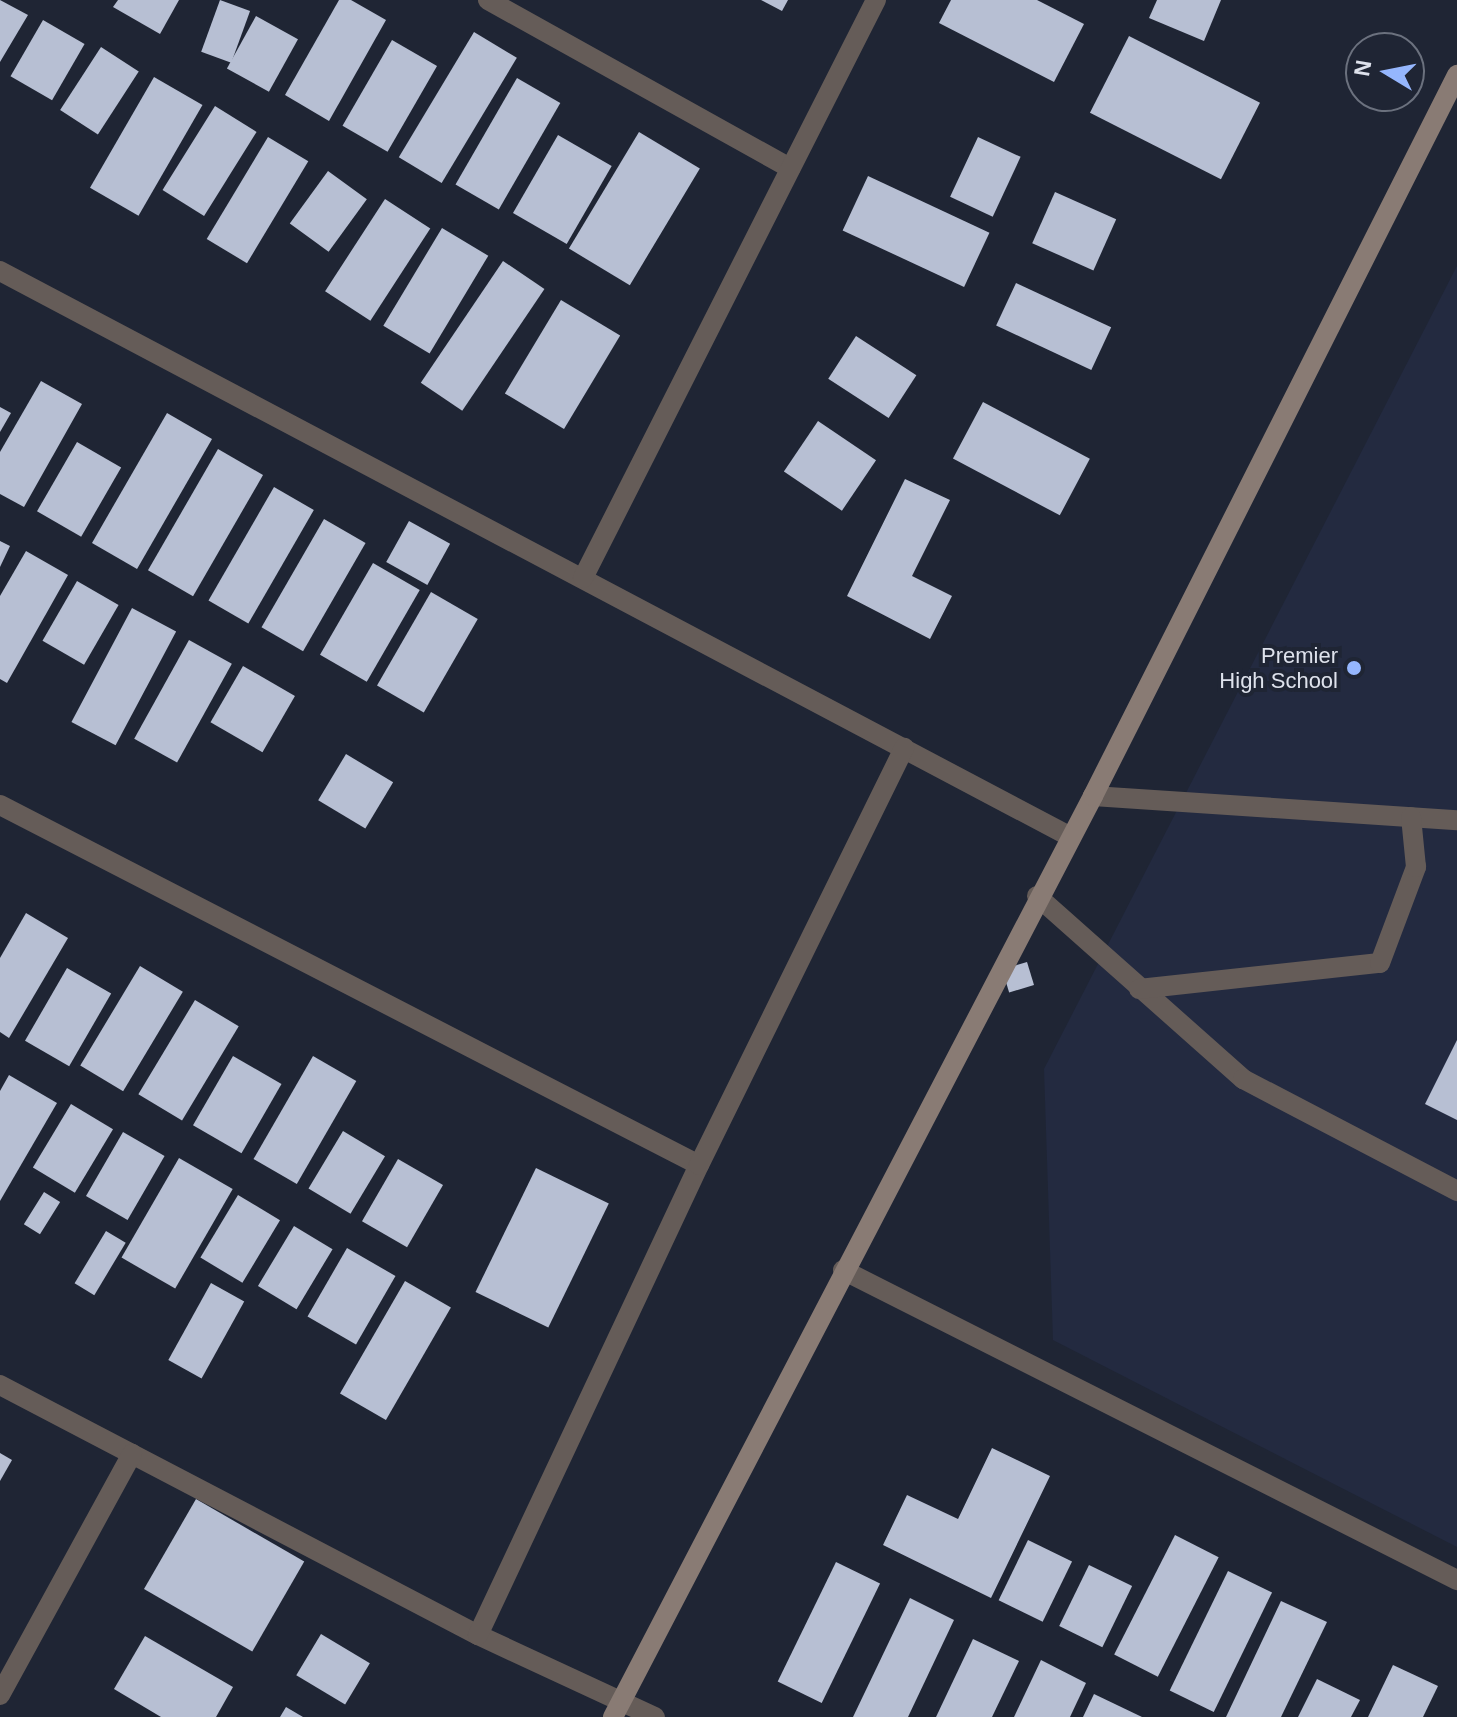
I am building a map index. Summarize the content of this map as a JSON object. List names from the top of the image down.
{
  "places": ["Premier High School"],
  "north": "left"
}
